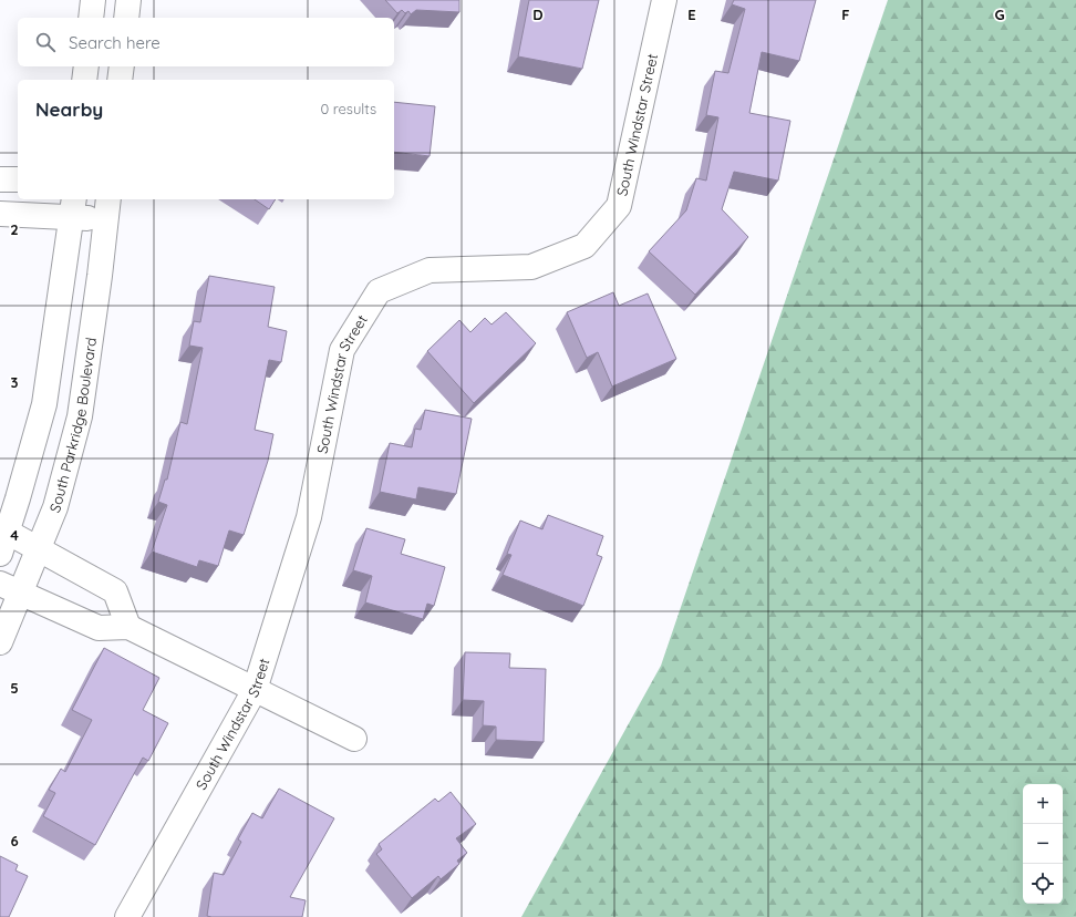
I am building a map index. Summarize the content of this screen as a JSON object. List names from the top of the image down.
{
  "streets": {
    "street": ["South Windstar Street", "South Parkridge Boulevard"]
  },
  "page": {
    "search": "Search here",
    "heading": ["Nearby", "0 results"],
    "map_buttons": ["+", "−"]
  },
  "grid": {
    "columns": [
      "D",
      "E",
      "F",
      "G"
    ],
    "rows": [
      "2",
      "3",
      "4",
      "5",
      "6"
    ]
  }
}
